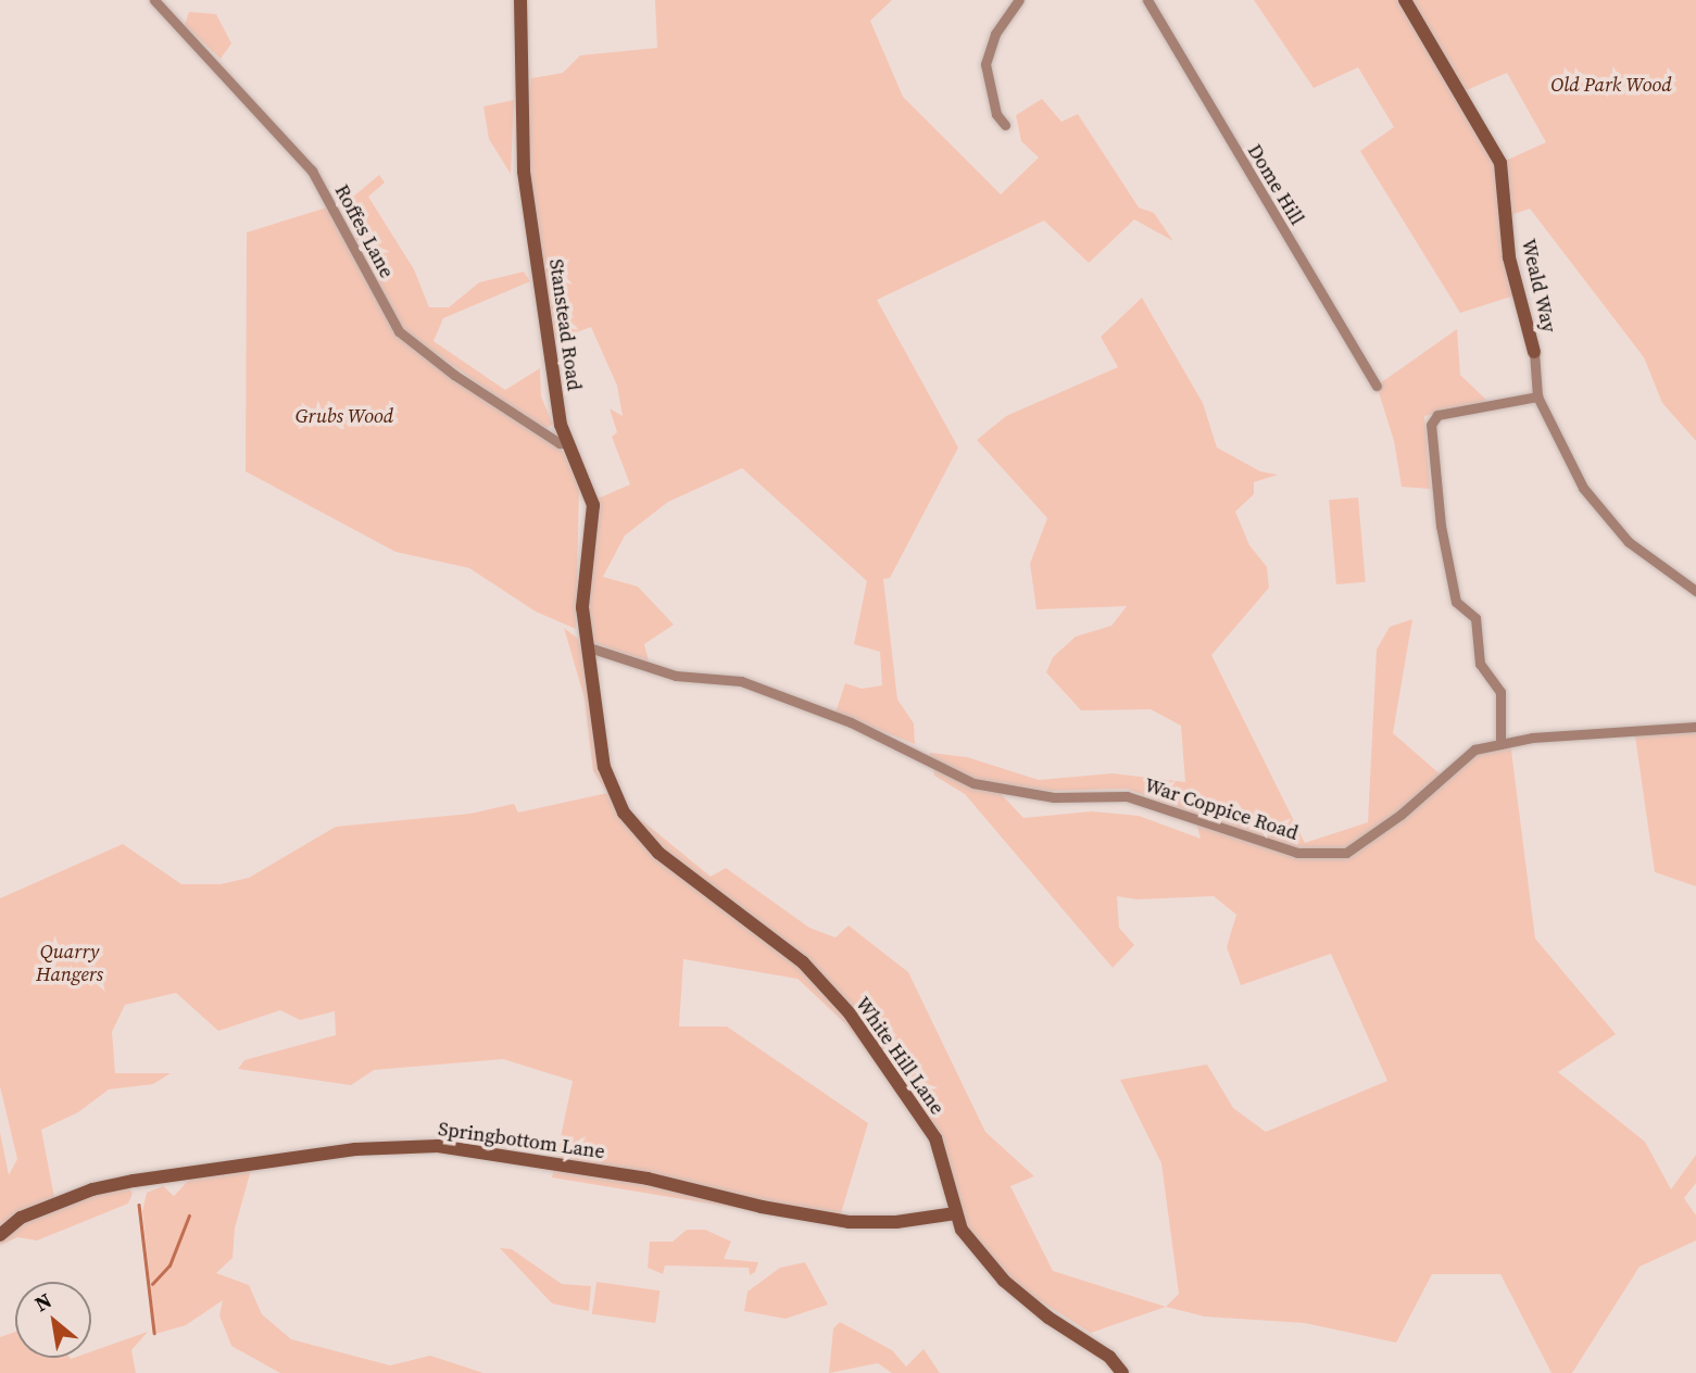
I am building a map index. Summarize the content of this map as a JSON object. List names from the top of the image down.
{
  "streets": {
    "street": [
      "Dome Hill",
      "Roffes Lane",
      "Weald Way",
      "Stanstead Road",
      "War Coppice Road",
      "White Hill Lane",
      "Springbottom Lane"
    ]
  },
  "crossings": [
    ["Roffes Lane", "Stanstead Road"],
    ["Stanstead Road", "War Coppice Road"],
    ["Stanstead Road", "White Hill Lane"],
    ["War Coppice Road", "White Hill Lane"],
    ["White Hill Lane", "Springbottom Lane"]
  ],
  "parks": ["Old Park Wood", "Grubs Wood", "Quarry Hangers"],
  "north": "top left"
}
